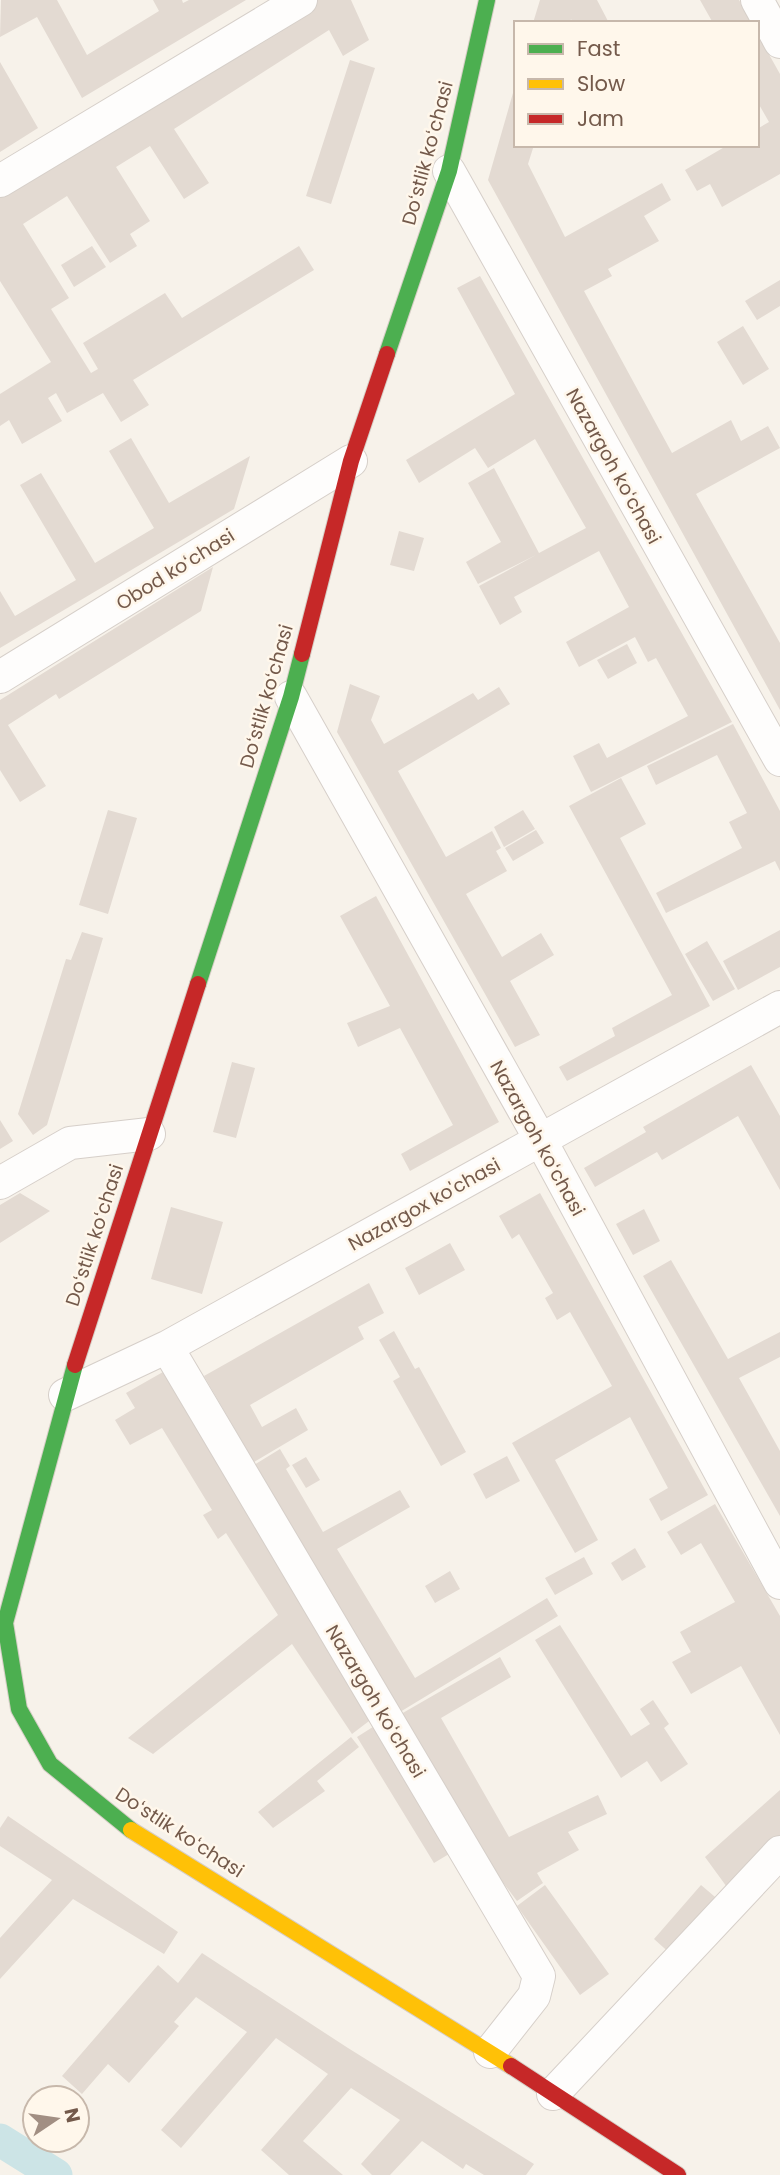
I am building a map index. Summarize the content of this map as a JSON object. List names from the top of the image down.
{
  "streets": {
    "street": [
      "Doʻstlik koʻchasi",
      "Nazargoh koʻchasi",
      "Obod koʻchasi",
      "Nazargox ko'chasi"
    ]
  },
  "crossings": [
    ["Doʻstlik koʻchasi", "Nazargoh koʻchasi"],
    ["Doʻstlik koʻchasi", "Obod koʻchasi"],
    ["Doʻstlik koʻchasi", "Nazargox ko'chasi"],
    ["Nazargoh koʻchasi", "Nazargox ko'chasi"]
  ],
  "legend": ["Fast", "Slow", "Jam"],
  "north": "right"
}
